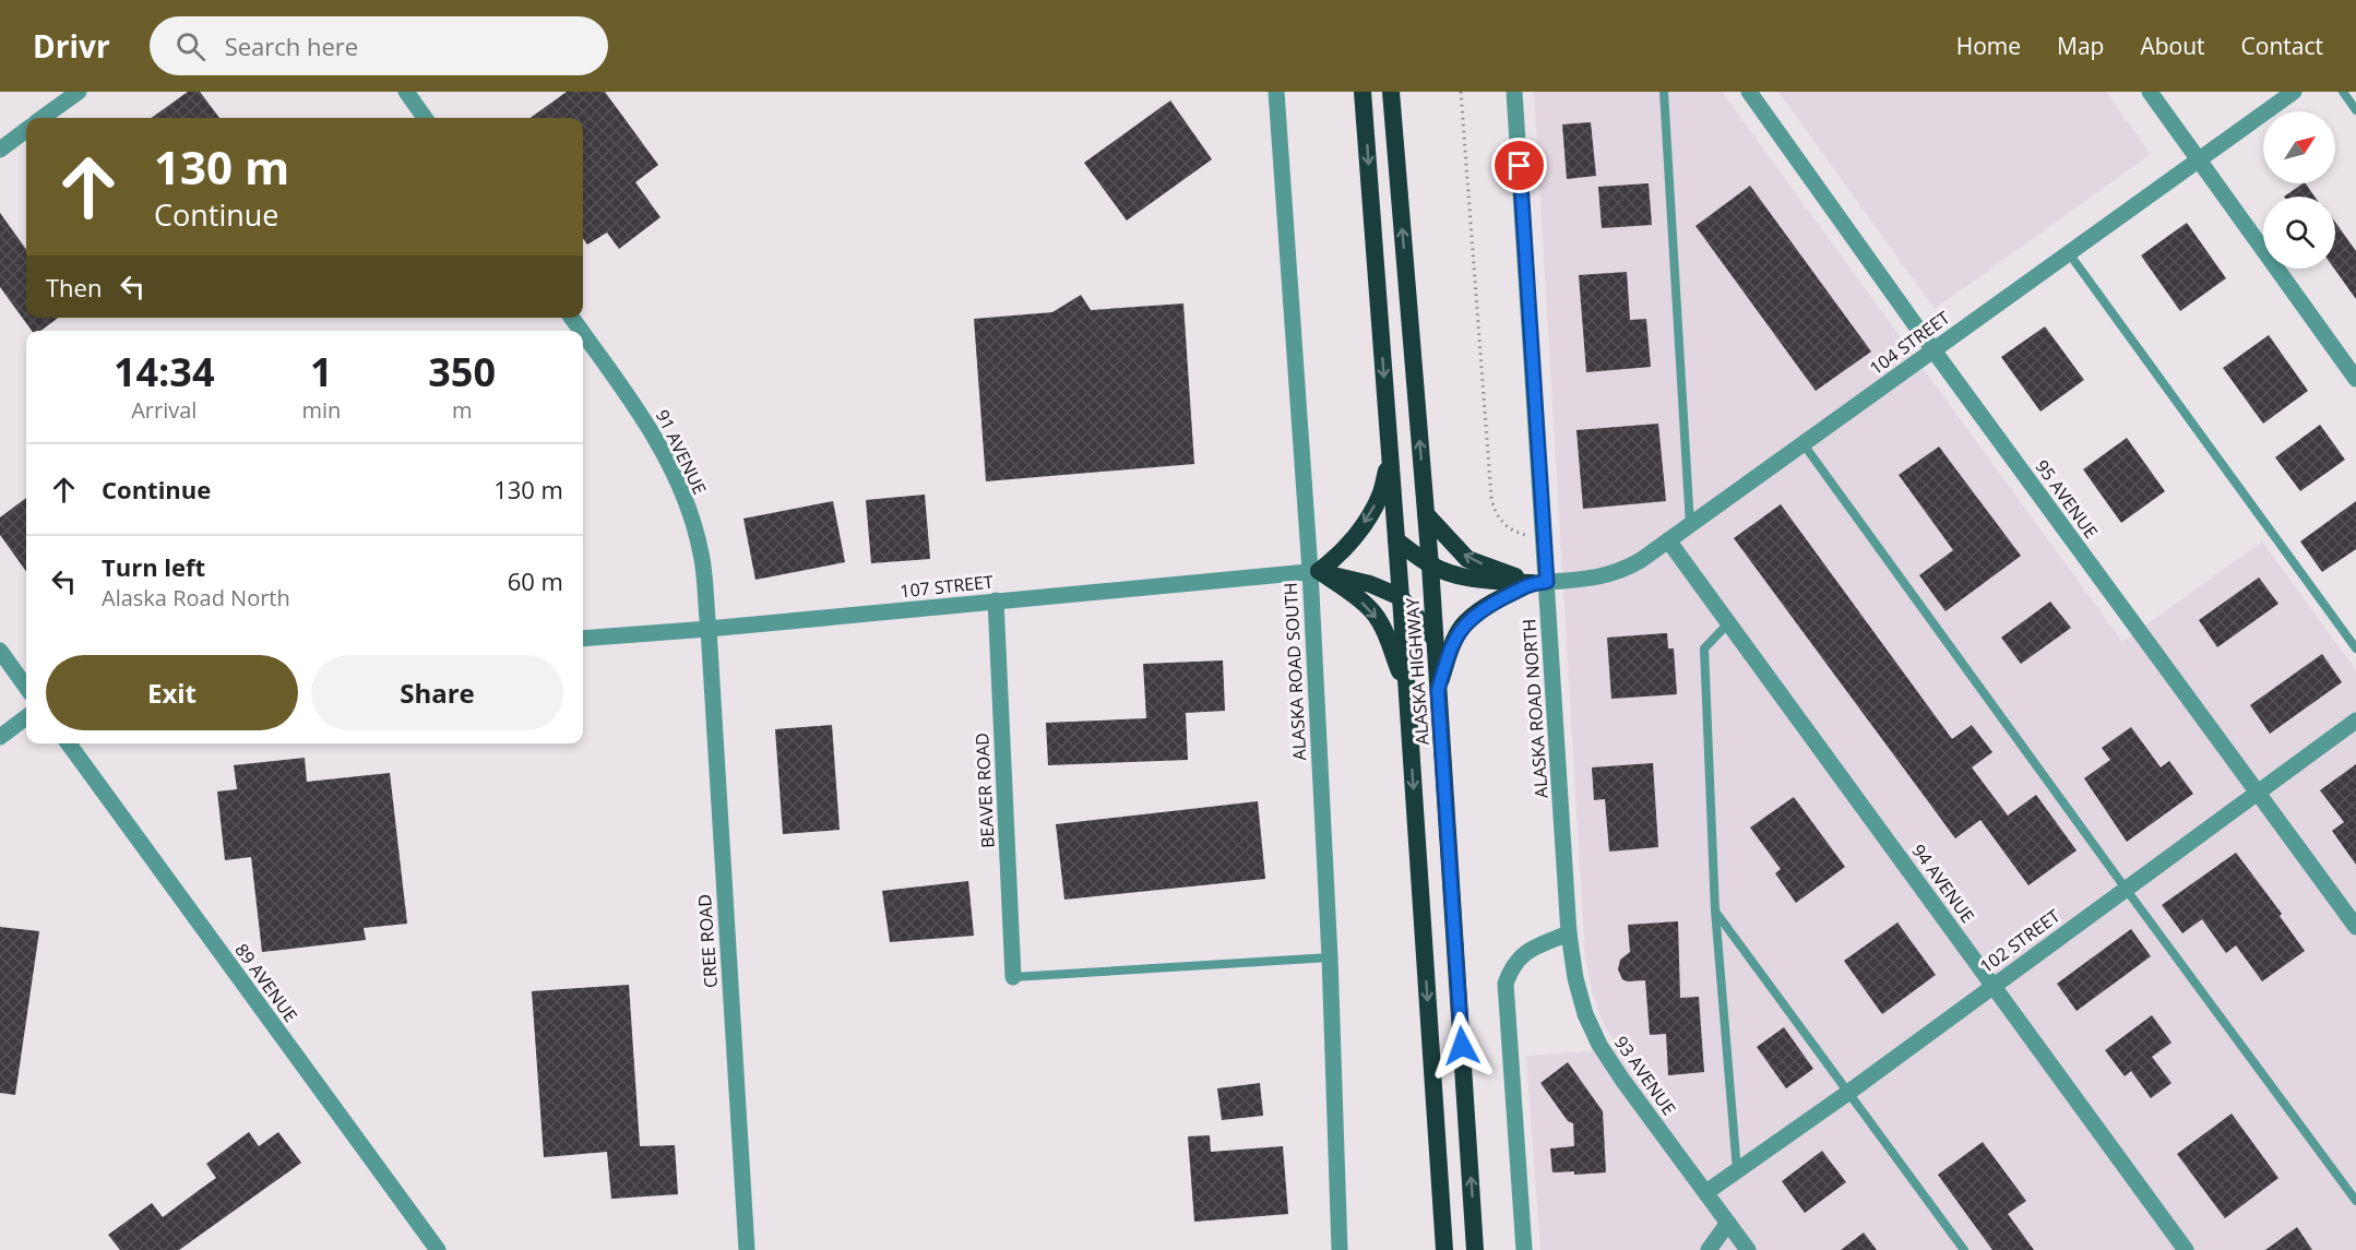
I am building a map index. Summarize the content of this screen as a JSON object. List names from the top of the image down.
{
  "streets": {
    "highway": ["ALASKA HIGHWAY"],
    "street": [
      "104 STREET",
      "91 AVENUE",
      "95 AVENUE",
      "107 STREET",
      "ALASKA ROAD SOUTH",
      "ALASKA ROAD NORTH",
      "BEAVER ROAD",
      "94 AVENUE",
      "CREE ROAD",
      "102 STREET",
      "89 AVENUE",
      "93 AVENUE"
    ]
  },
  "crossings": [
    ["104 STREET", "95 AVENUE"],
    ["104 STREET", "ALASKA ROAD NORTH"],
    ["104 STREET", "94 AVENUE"],
    ["91 AVENUE", "107 STREET"],
    ["91 AVENUE", "CREE ROAD"],
    ["95 AVENUE", "102 STREET"],
    ["107 STREET", "ALASKA ROAD SOUTH"],
    ["107 STREET", "BEAVER ROAD"],
    ["107 STREET", "CREE ROAD"],
    ["ALASKA ROAD NORTH", "93 AVENUE"],
    ["94 AVENUE", "102 STREET"],
    ["102 STREET", "93 AVENUE"]
  ],
  "north": "top right",
  "page": {
    "header": "Drivr",
    "search": "Search here",
    "nav": [
      "Home",
      "Map",
      "About",
      "Contact"
    ],
    "turn": ["130 m", "Continue"],
    "then": "Then",
    "eta": [
      "14:34",
      "Arrival",
      "1",
      "min",
      "350",
      "m"
    ],
    "list": [
      {
        "name": "Continue",
        "value": "130 m"
      },
      {
        "name": "Turn left",
        "note": "Alaska Road North",
        "value": "60 m"
      }
    ],
    "buttons": ["Exit", "Share"]
  }
}
